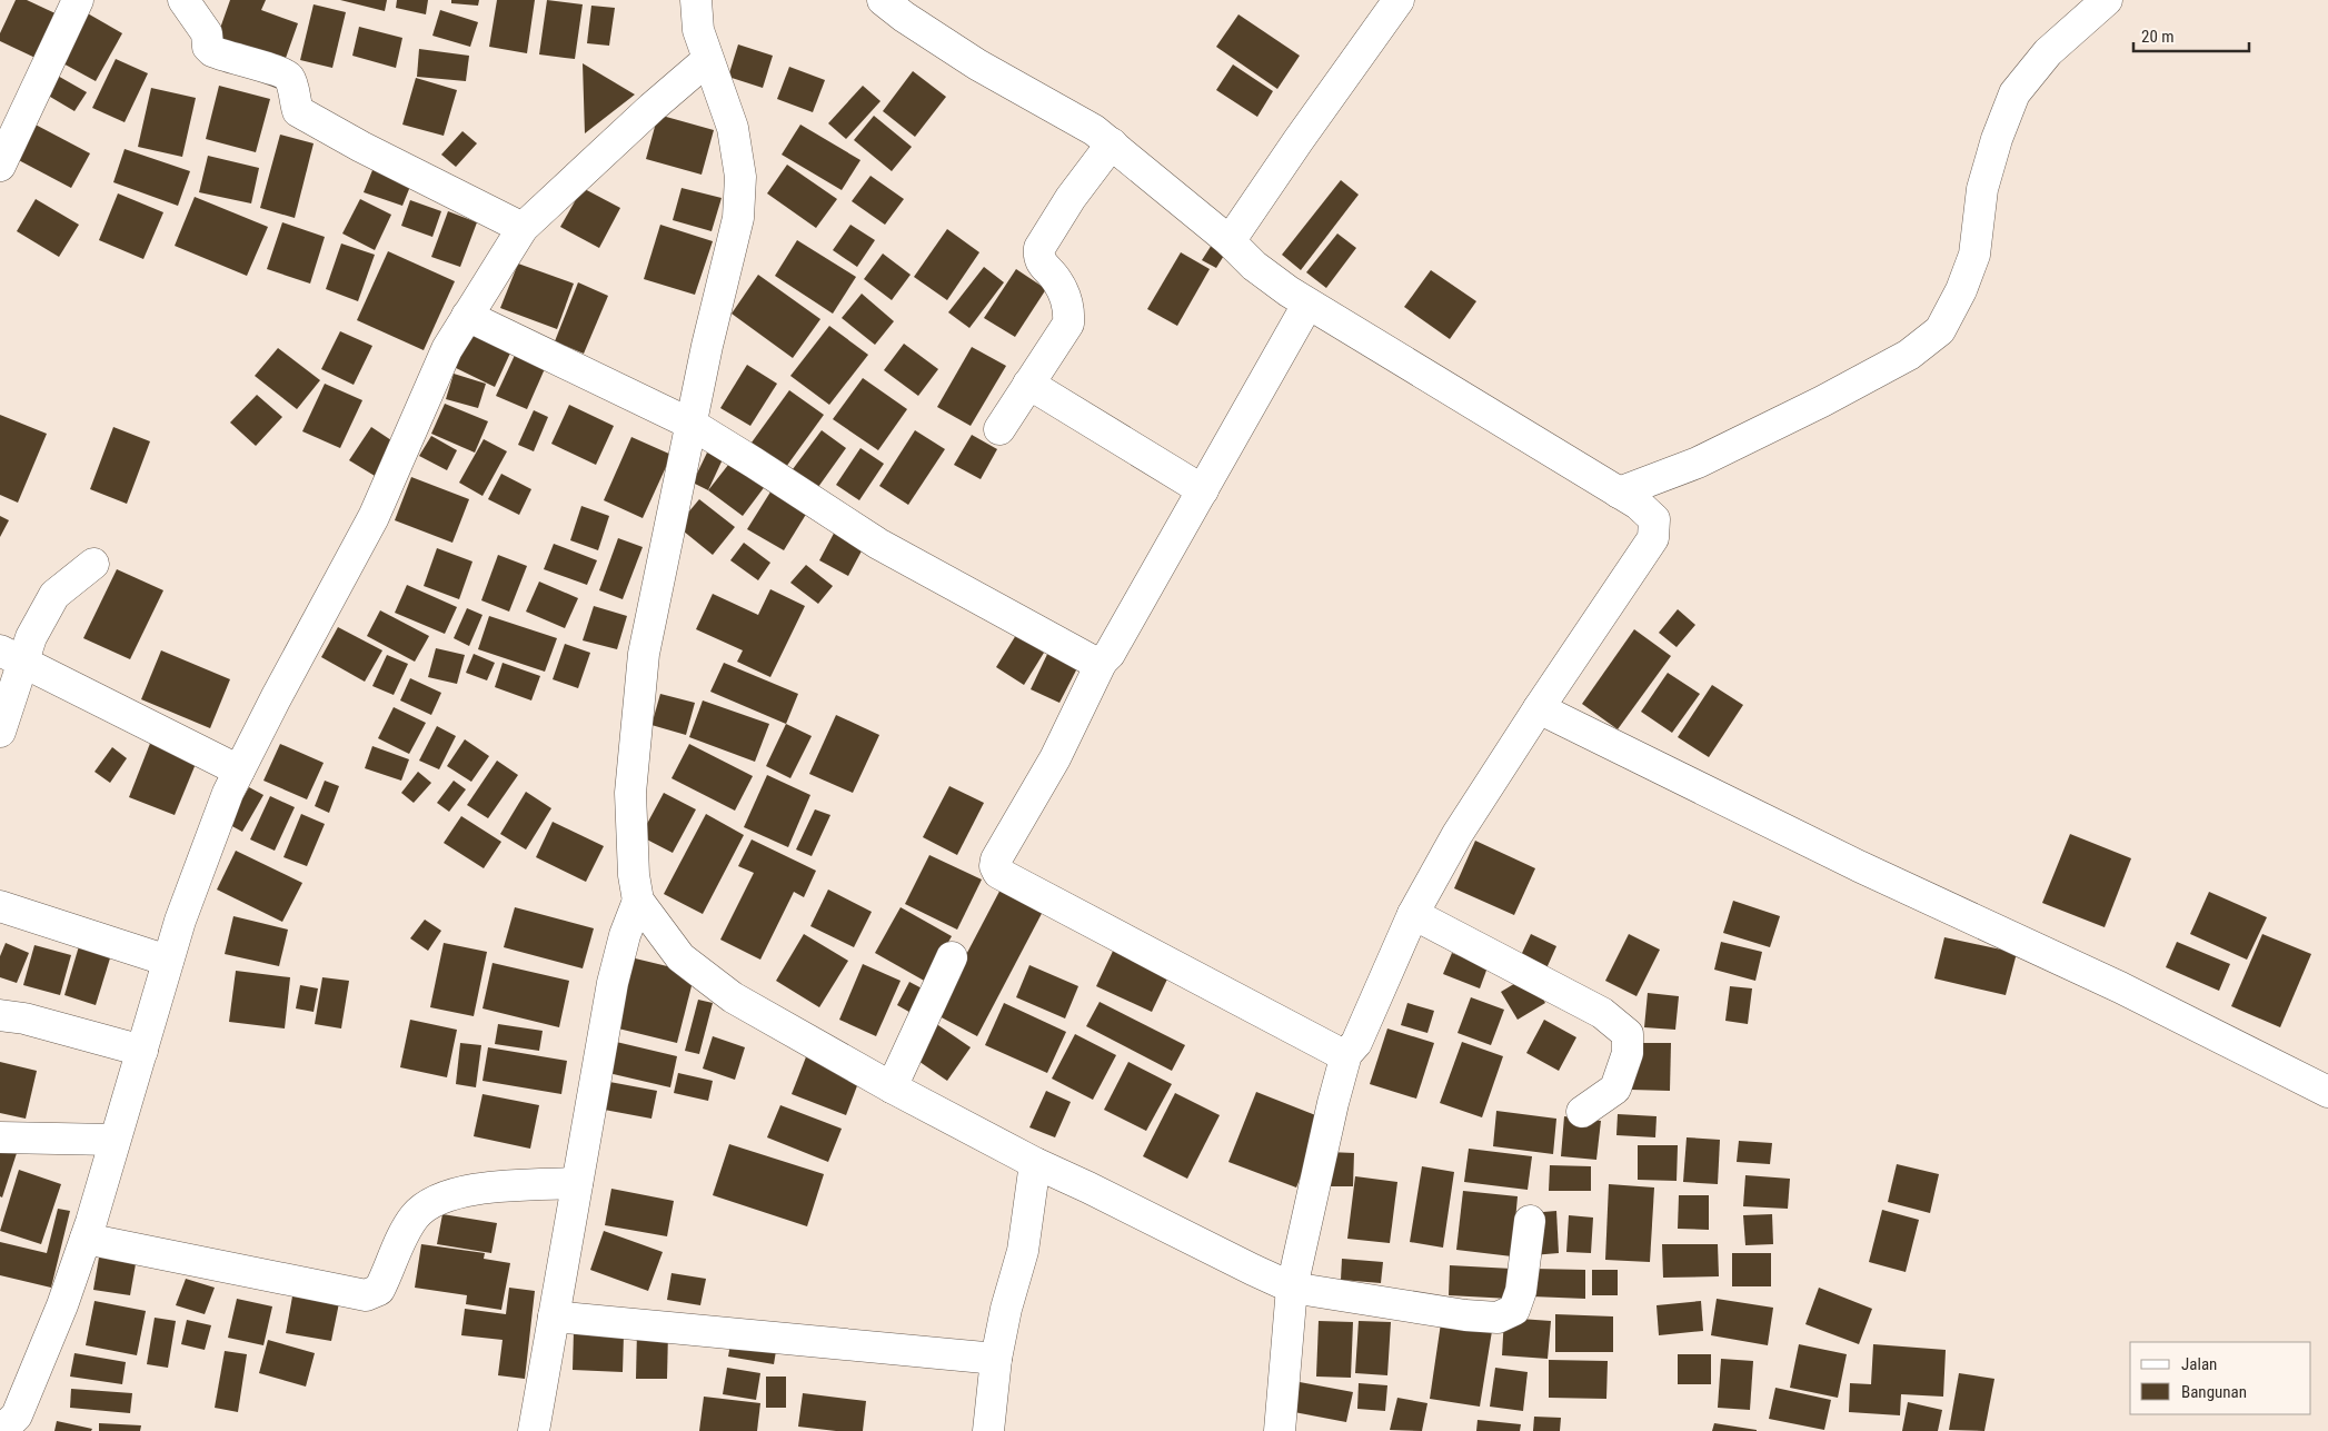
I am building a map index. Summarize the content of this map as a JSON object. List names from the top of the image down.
{
  "legend": ["Jalan", "Bangunan"],
  "scale_bar": "20 m"
}
